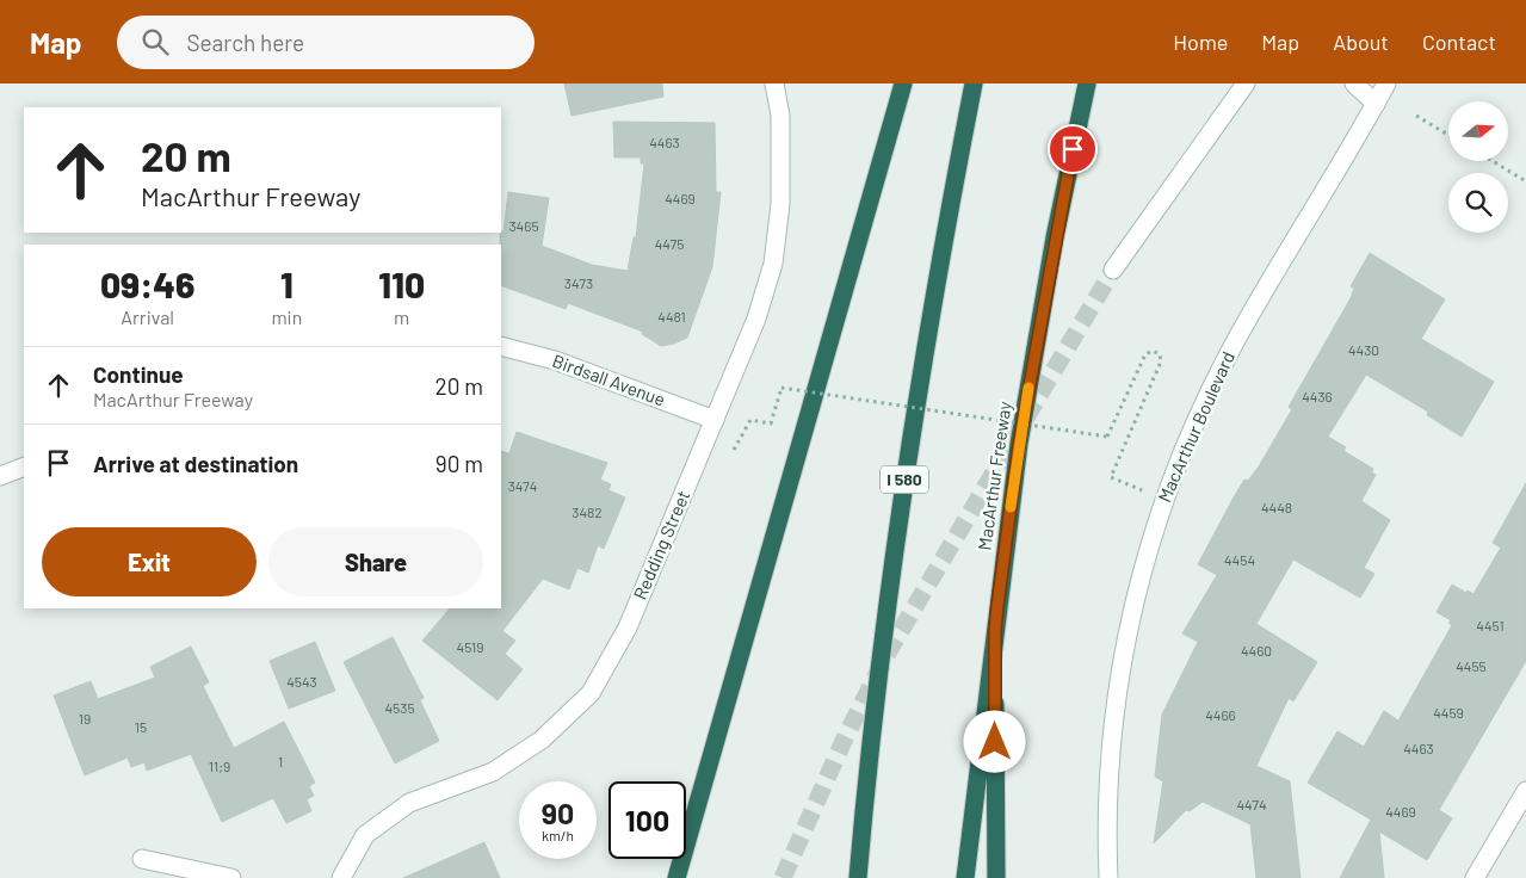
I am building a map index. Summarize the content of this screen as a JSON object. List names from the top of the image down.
{
  "streets": {
    "highway": ["MacArthur Freeway", "I 580"],
    "street": ["Birdsall Avenue", "MacArthur Boulevard", "Redding Street"]
  },
  "crossings": [
    ["Birdsall Avenue", "Redding Street"]
  ],
  "house_numbers": [
    "4463",
    "4469",
    "3465",
    "4475",
    "3473",
    "4481",
    "4430",
    "4436",
    "3474",
    "4448",
    "3482",
    "4454",
    "4451",
    "4519",
    "4460",
    "4455",
    "4543",
    "4535",
    "4459",
    "4466",
    "19",
    "15",
    "4463",
    "1",
    "11;9",
    "4474",
    "4469"
  ],
  "north": "right",
  "page": {
    "header": "Map",
    "search": "Search here",
    "nav": [
      "Home",
      "Map",
      "About",
      "Contact"
    ],
    "turn": ["20 m", "MacArthur Freeway"],
    "eta": [
      "09:46",
      "Arrival",
      "1",
      "min",
      "110",
      "m"
    ],
    "list": [
      {
        "name": "Continue",
        "note": "MacArthur Freeway",
        "value": "20 m"
      },
      {
        "name": "Arrive at destination",
        "value": "90 m"
      }
    ],
    "buttons": ["Exit", "Share"],
    "speed": "90 km/h",
    "limit": "100"
  }
}
